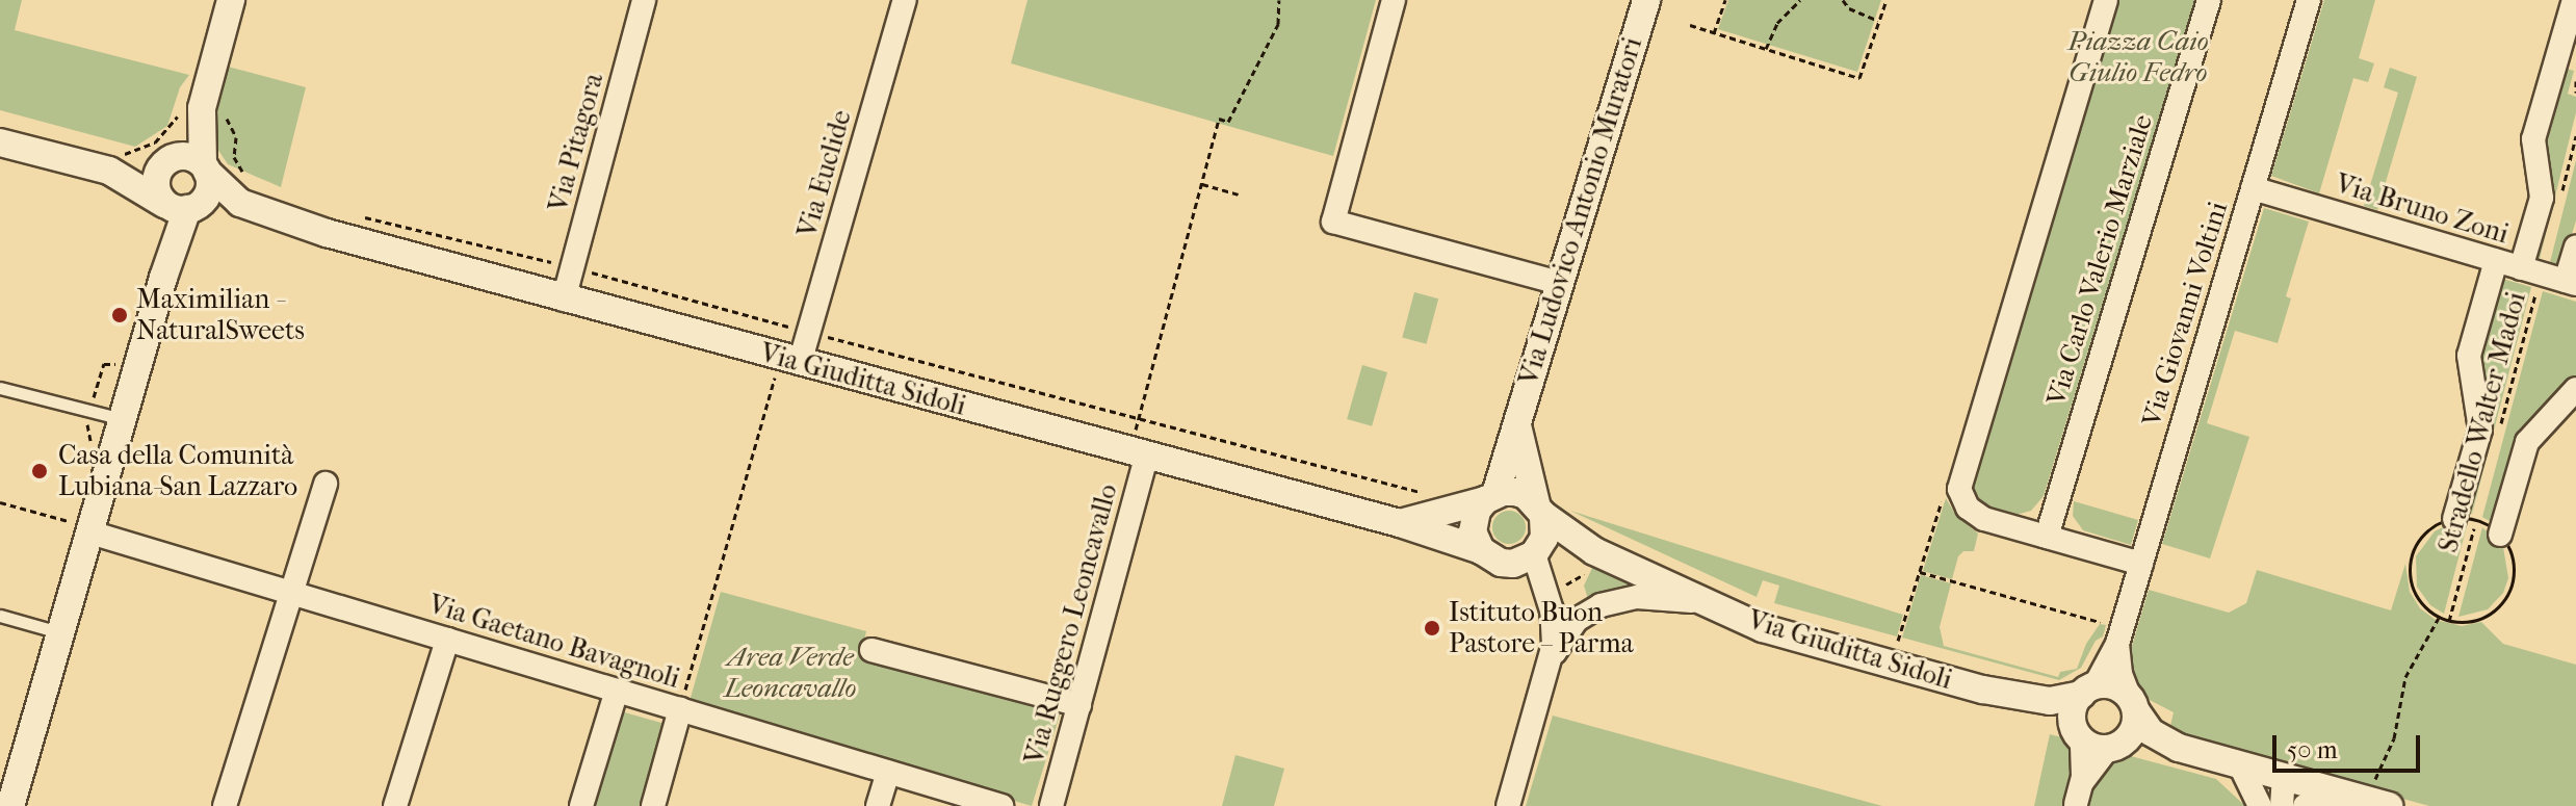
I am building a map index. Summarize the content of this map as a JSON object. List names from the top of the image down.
{
  "streets": {
    "street": [
      "Via Pitagora",
      "Via Euclide",
      "Via Bruno Zoni",
      "Via Ludovico Antonio Muratori",
      "Via Carlo Valerio Marziale",
      "Via Giovanni Voltini",
      "Via Giuditta Sidoli",
      "Via Ruggero Leoncavallo",
      "Via Gaetano Bavagnoli"
    ],
    "path": ["Stradello Walter Madoi"]
  },
  "crossings": [
    ["Via Pitagora", "Via Giuditta Sidoli"],
    ["Via Euclide", "Via Giuditta Sidoli"],
    ["Via Bruno Zoni", "Via Giovanni Voltini"],
    ["Via Bruno Zoni", "Stradello Walter Madoi"],
    ["Via Ludovico Antonio Muratori", "Via Giuditta Sidoli"],
    ["Via Giovanni Voltini", "Via Giuditta Sidoli"],
    ["Via Giuditta Sidoli", "Via Ruggero Leoncavallo"]
  ],
  "parks": ["Piazza Caio Giulio Fedro", "Area Verde Leoncavallo"],
  "places": ["Maximilian - NaturalSweets", "Casa della Comunità Lubiana-San Lazzaro", "Istituto Buon Pastore – Parma"],
  "scale_bar": "50 m"
}
